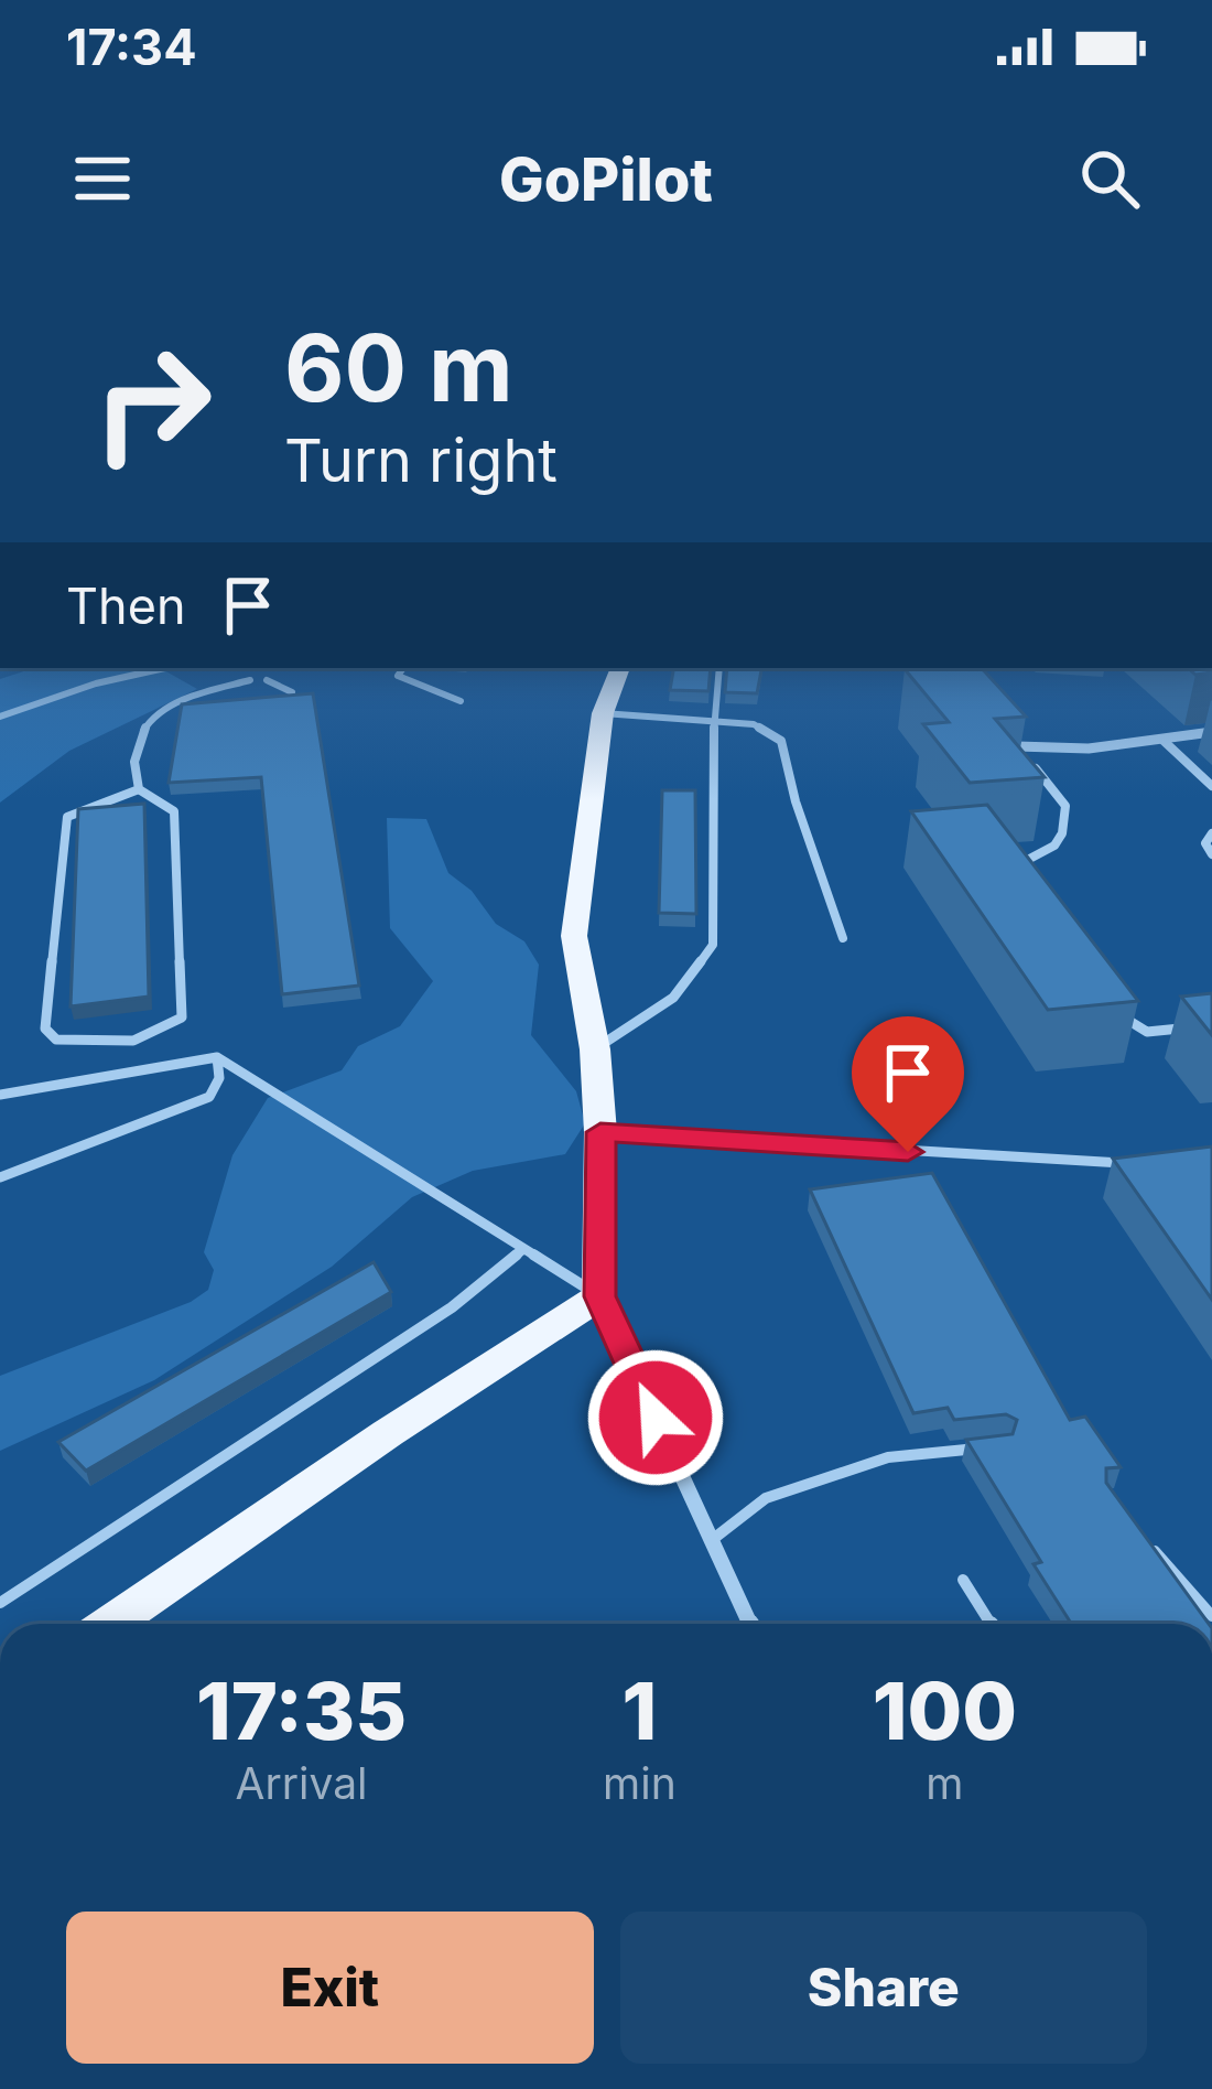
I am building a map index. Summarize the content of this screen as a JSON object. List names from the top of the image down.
{
  "page": {
    "status": "17:34",
    "header": "GoPilot",
    "turn": ["60 m", "Turn right"],
    "then": "Then",
    "eta": [
      "17:35",
      "Arrival",
      "1",
      "min",
      "100",
      "m"
    ],
    "buttons": ["Exit", "Share"]
  }
}
